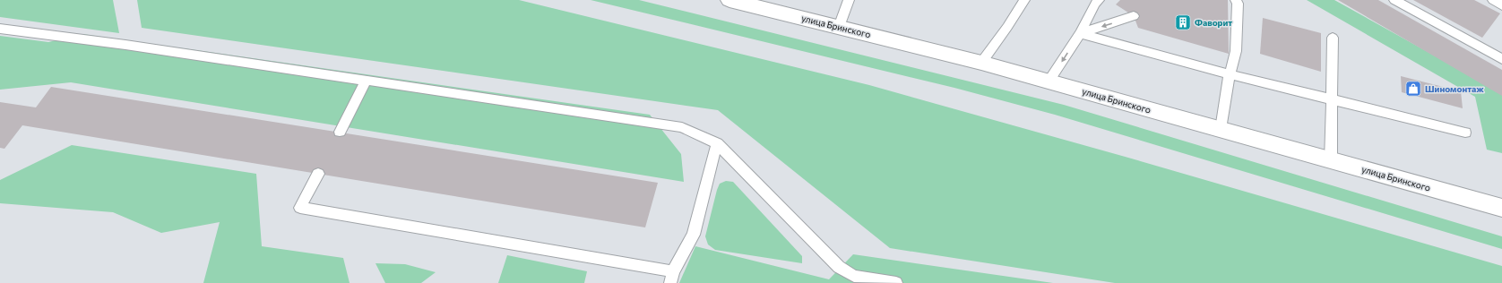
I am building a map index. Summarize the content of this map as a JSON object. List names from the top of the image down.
{
  "streets": {
    "main road": ["улица Бринского"]
  },
  "places": {
    "building": ["Фаворит"],
    "shop": ["Шиномонтаж"]
  }
}
